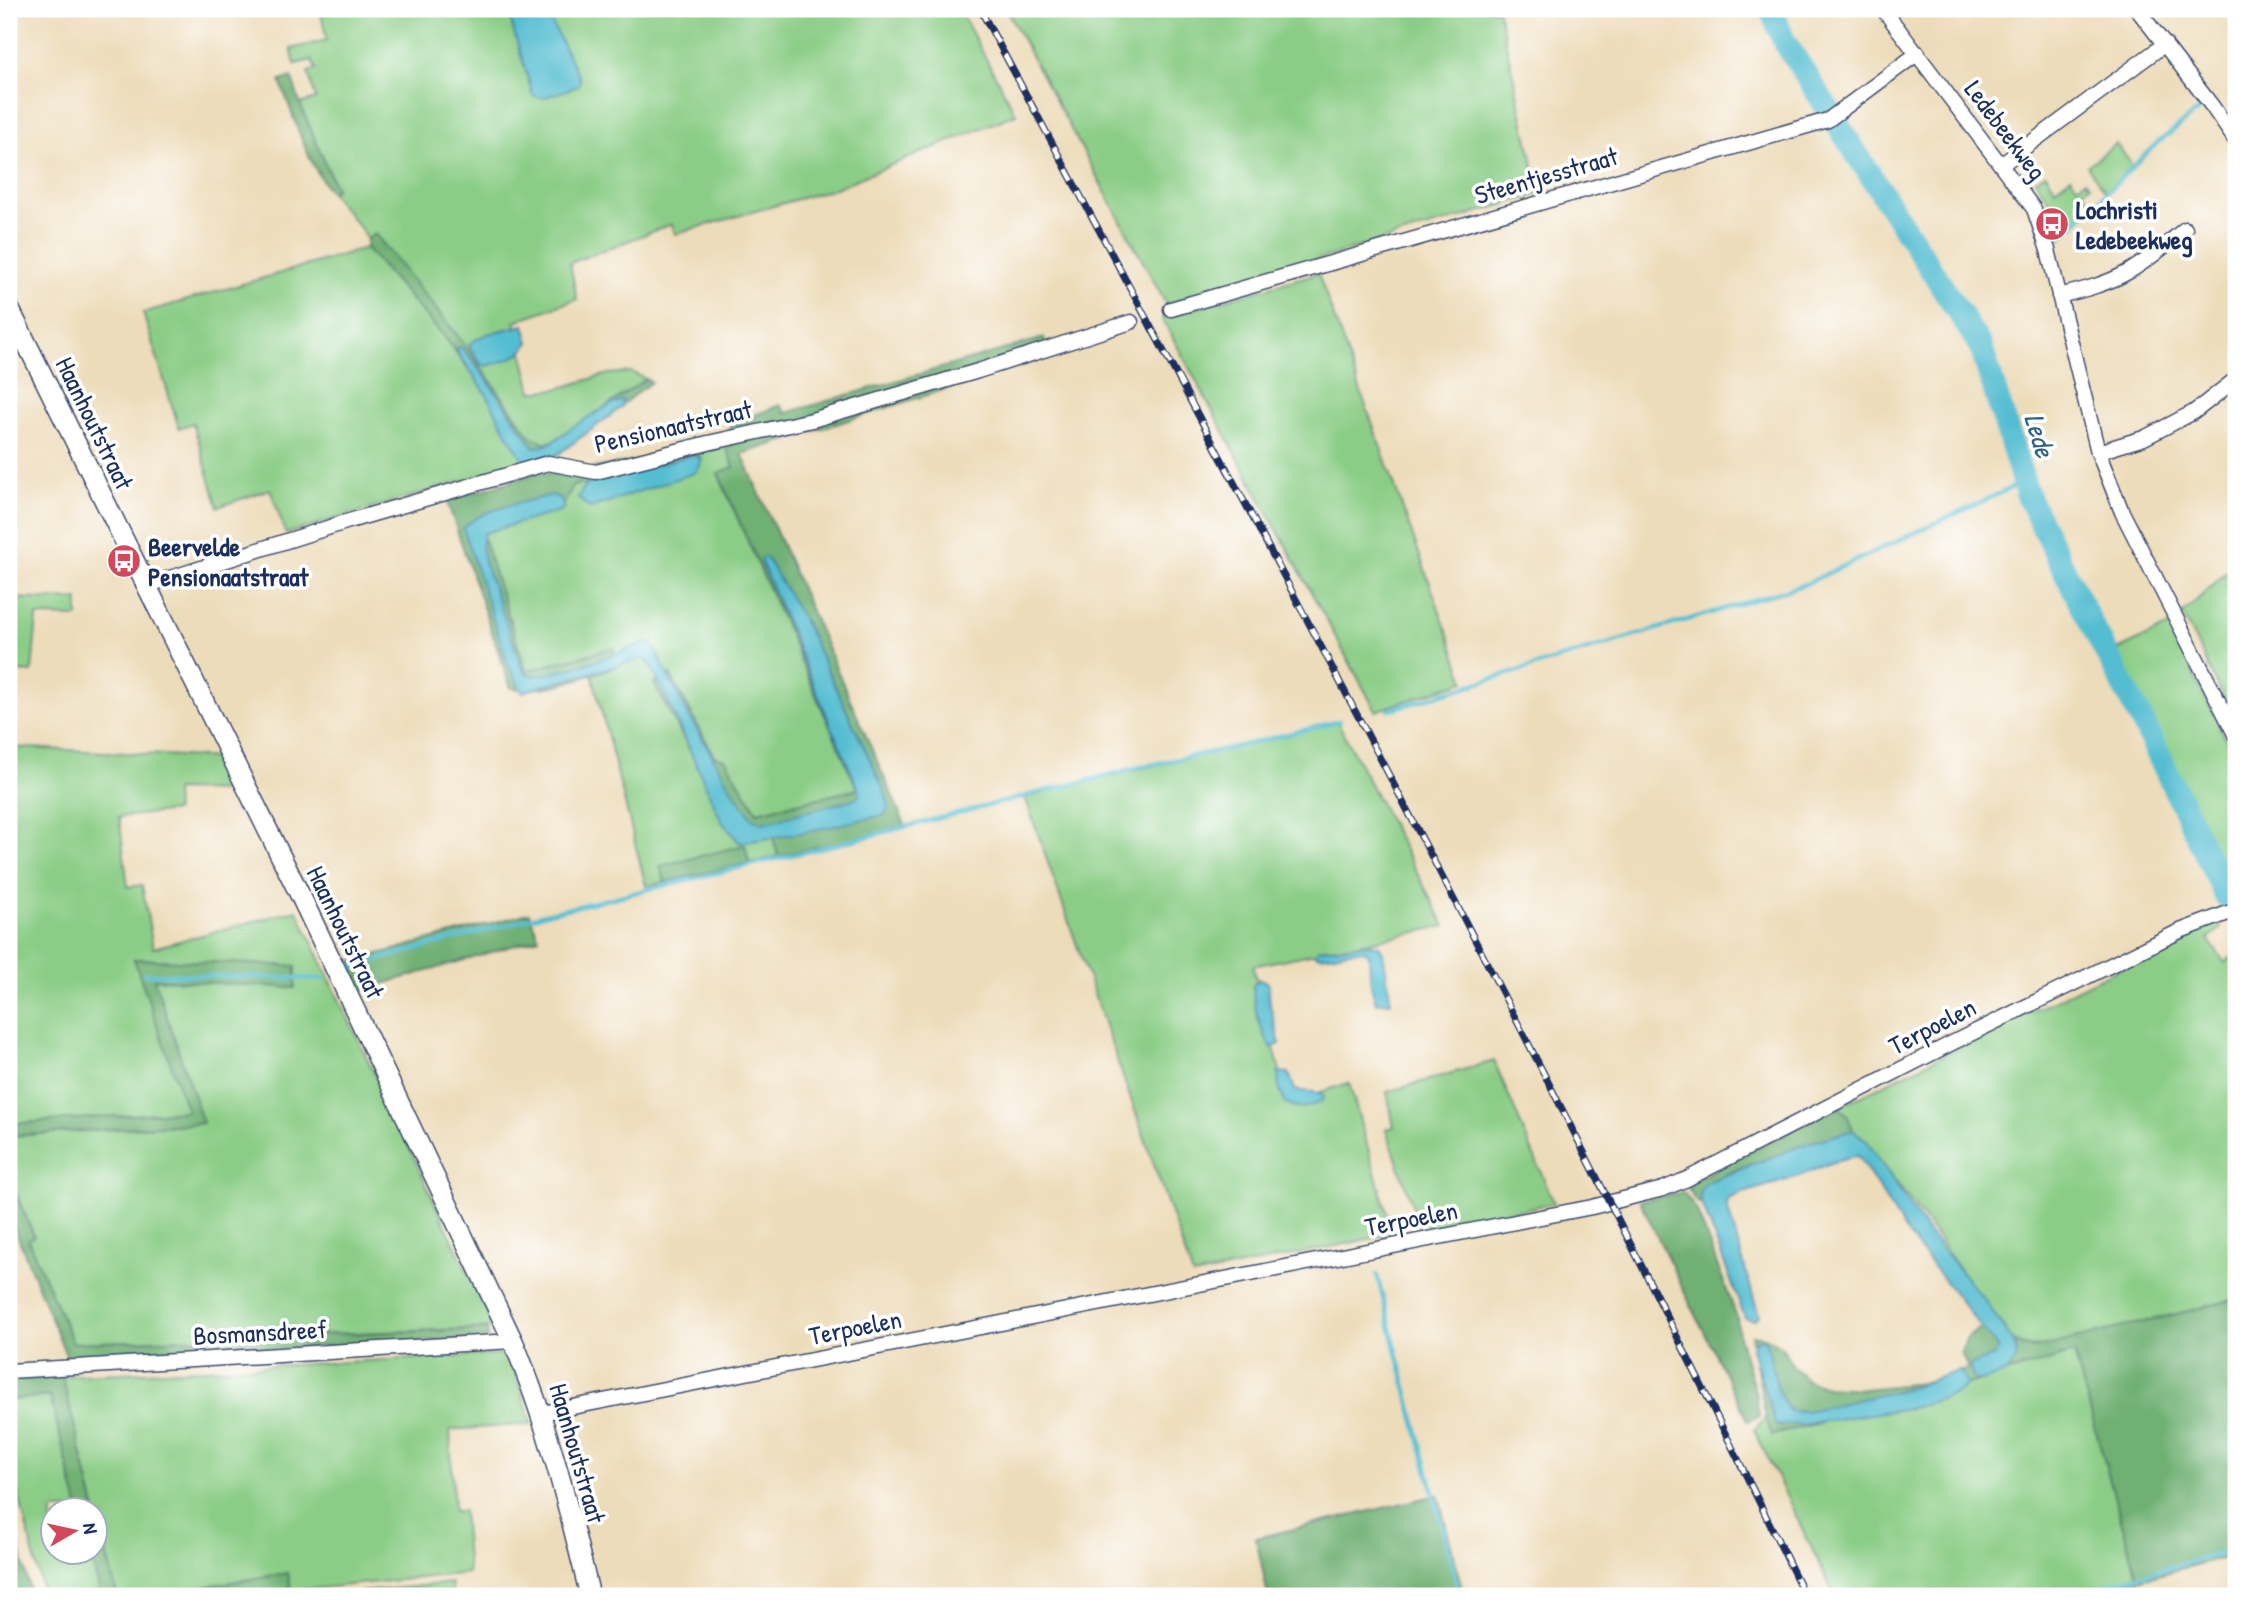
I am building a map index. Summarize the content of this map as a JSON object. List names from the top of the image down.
{
  "streets": {
    "street": [
      "Ledebeekweg",
      "Steentjesstraat",
      "Haanhoutstraat",
      "Pensionaatstraat",
      "Terpoelen",
      "Bosmansdreef"
    ]
  },
  "crossings": [
    ["Ledebeekweg", "Steentjesstraat"],
    ["Haanhoutstraat", "Pensionaatstraat"],
    ["Haanhoutstraat", "Terpoelen"],
    ["Haanhoutstraat", "Bosmansdreef"]
  ],
  "water": ["Lede"],
  "places": {
    "bus stop": ["Lochristi Ledebeekweg", "Beervelde Pensionaatstraat"]
  },
  "north": "right"
}
